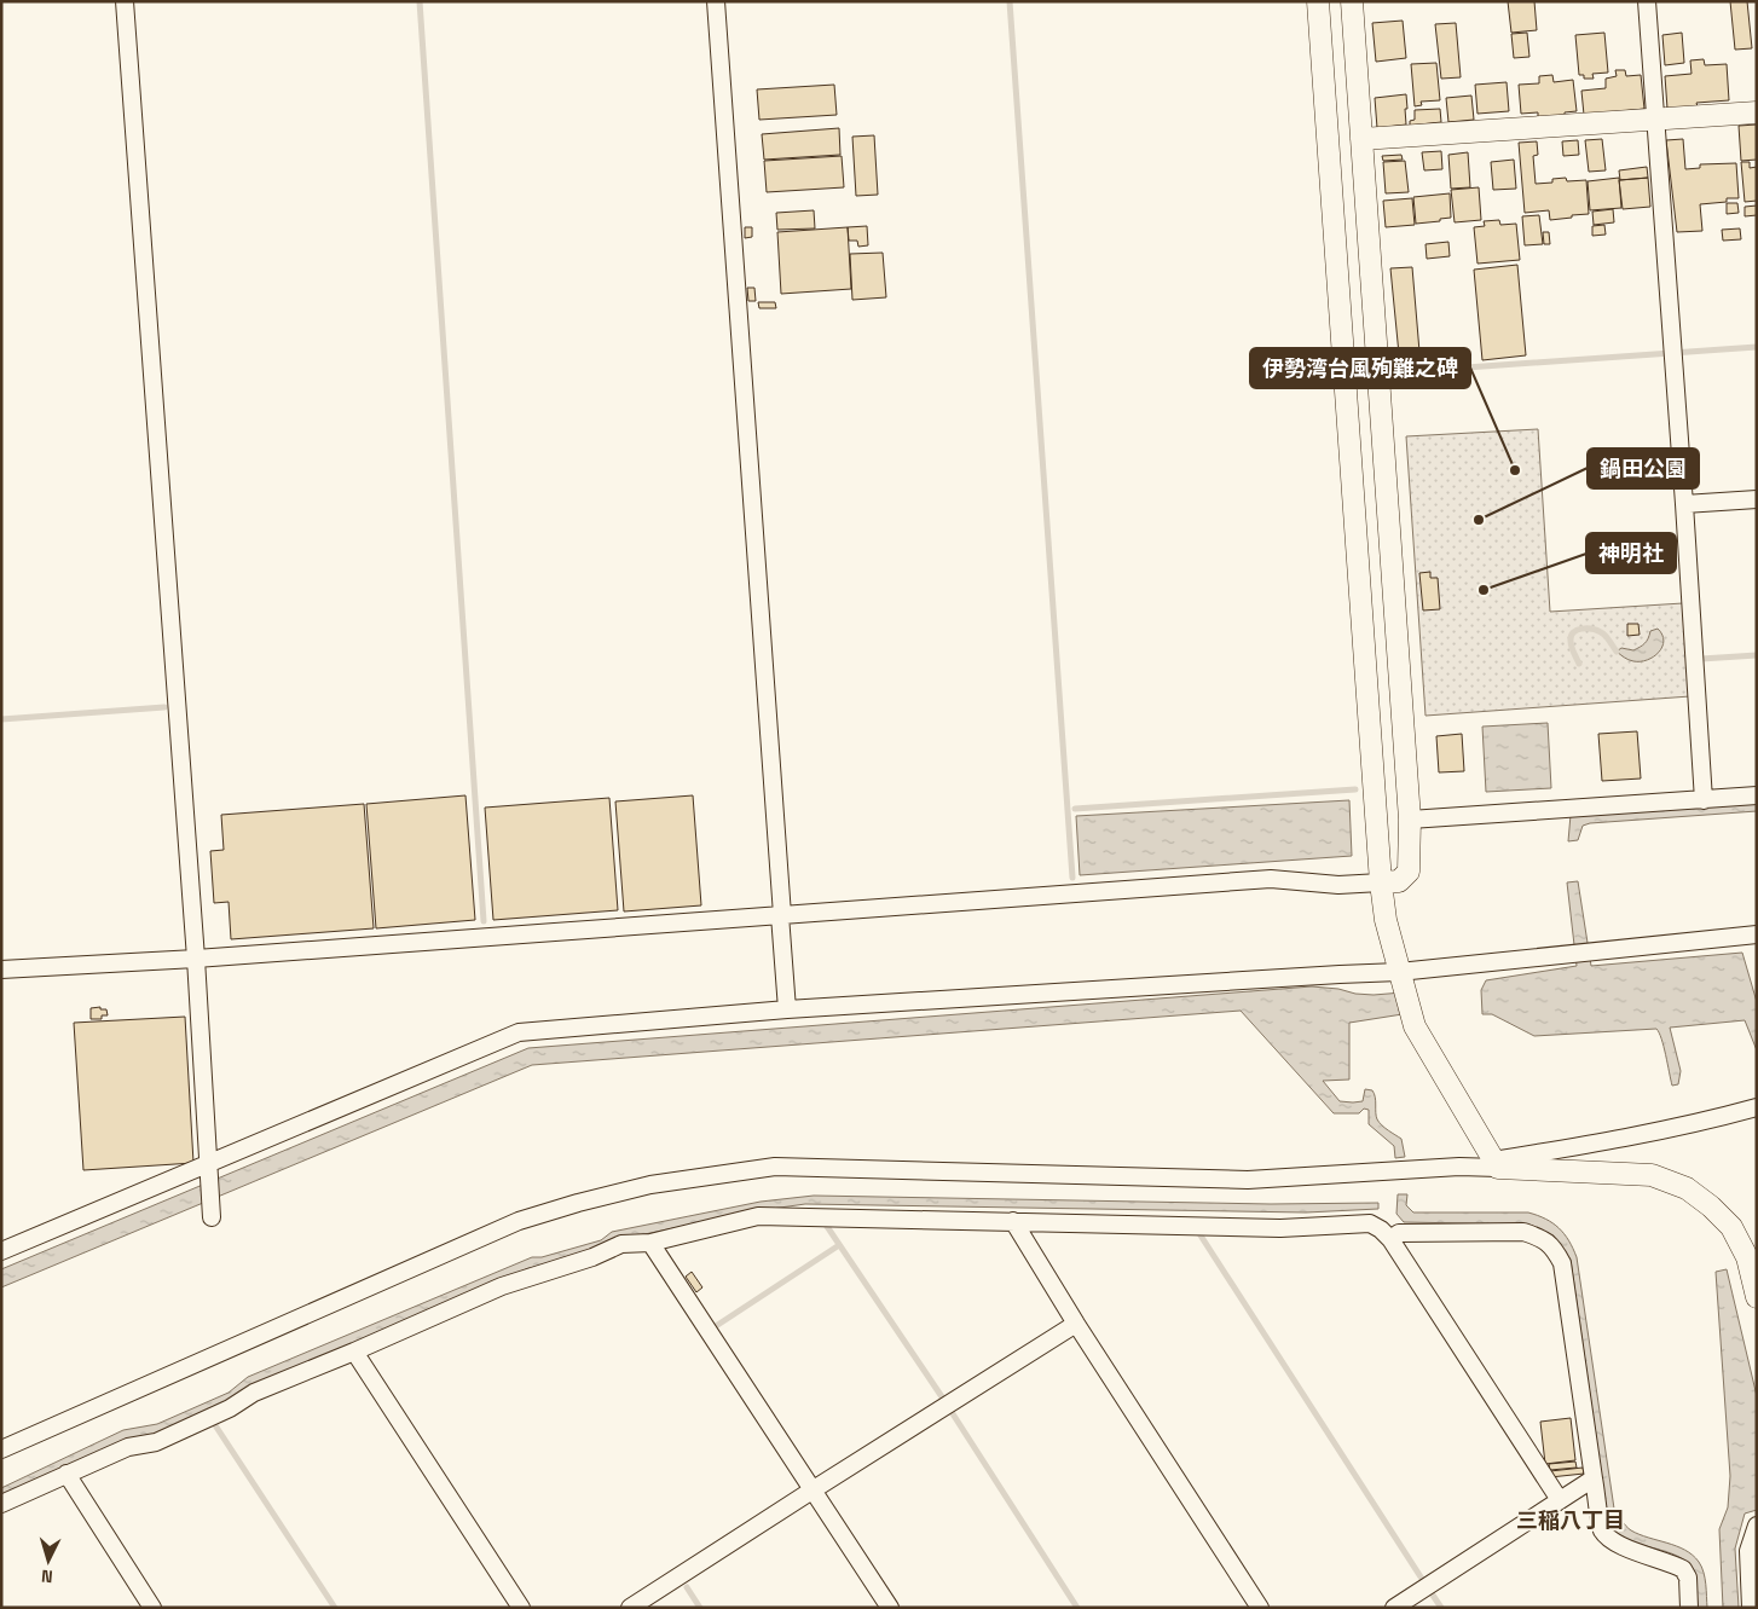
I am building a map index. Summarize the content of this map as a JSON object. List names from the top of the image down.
{
  "districts": ["三稲八丁目"],
  "places": ["伊勢湾台風殉難之碑", "鍋田公園", "神明社"],
  "north": "bottom"
}
